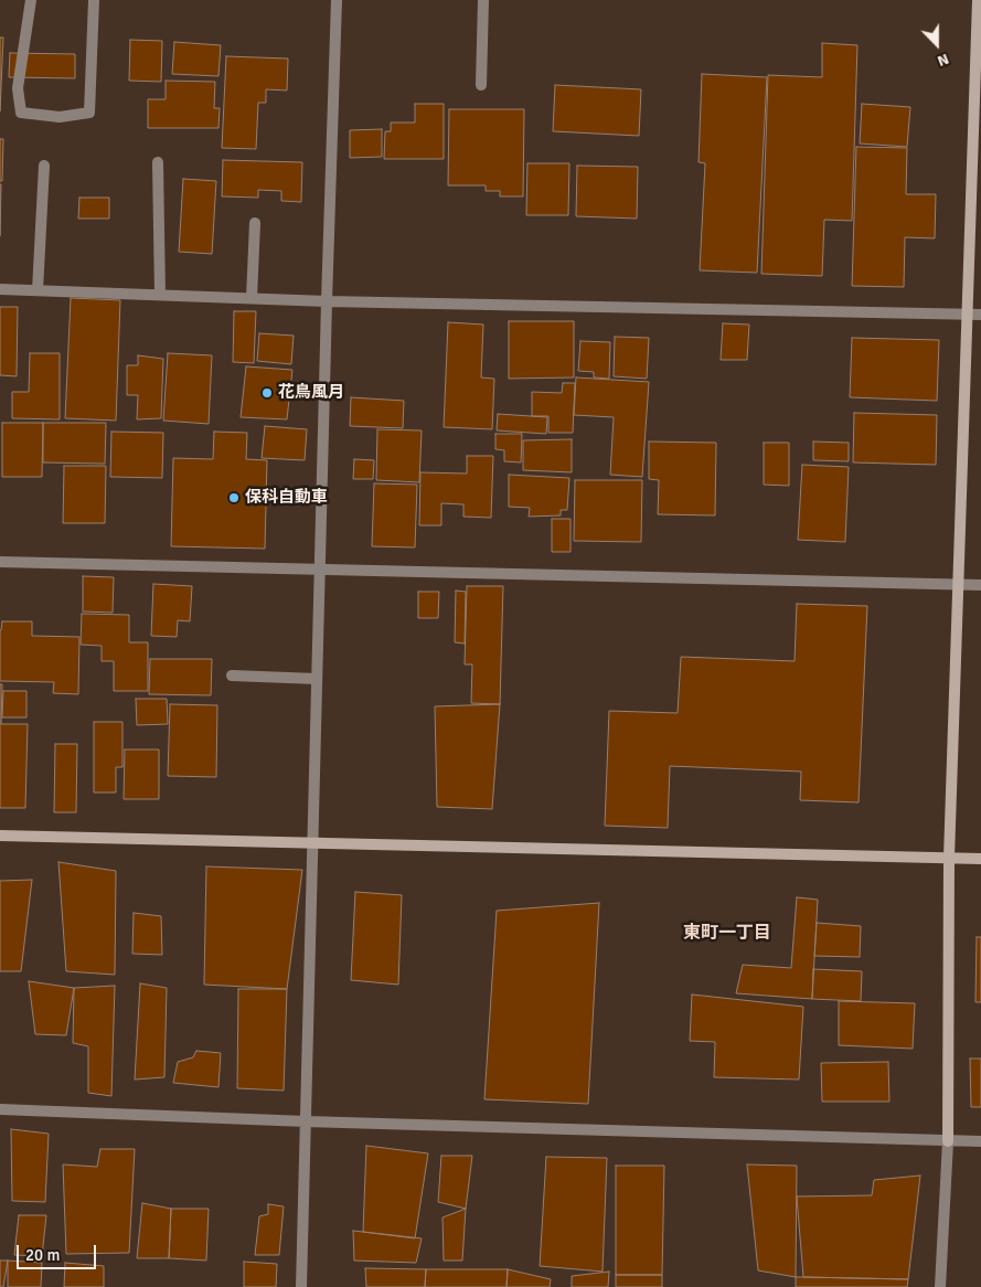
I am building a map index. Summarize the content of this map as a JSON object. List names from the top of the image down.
{
  "districts": ["東町一丁目"],
  "places": ["花鳥風月", "保科自動車"],
  "scale_bar": "20 m",
  "north": "bottom"
}
